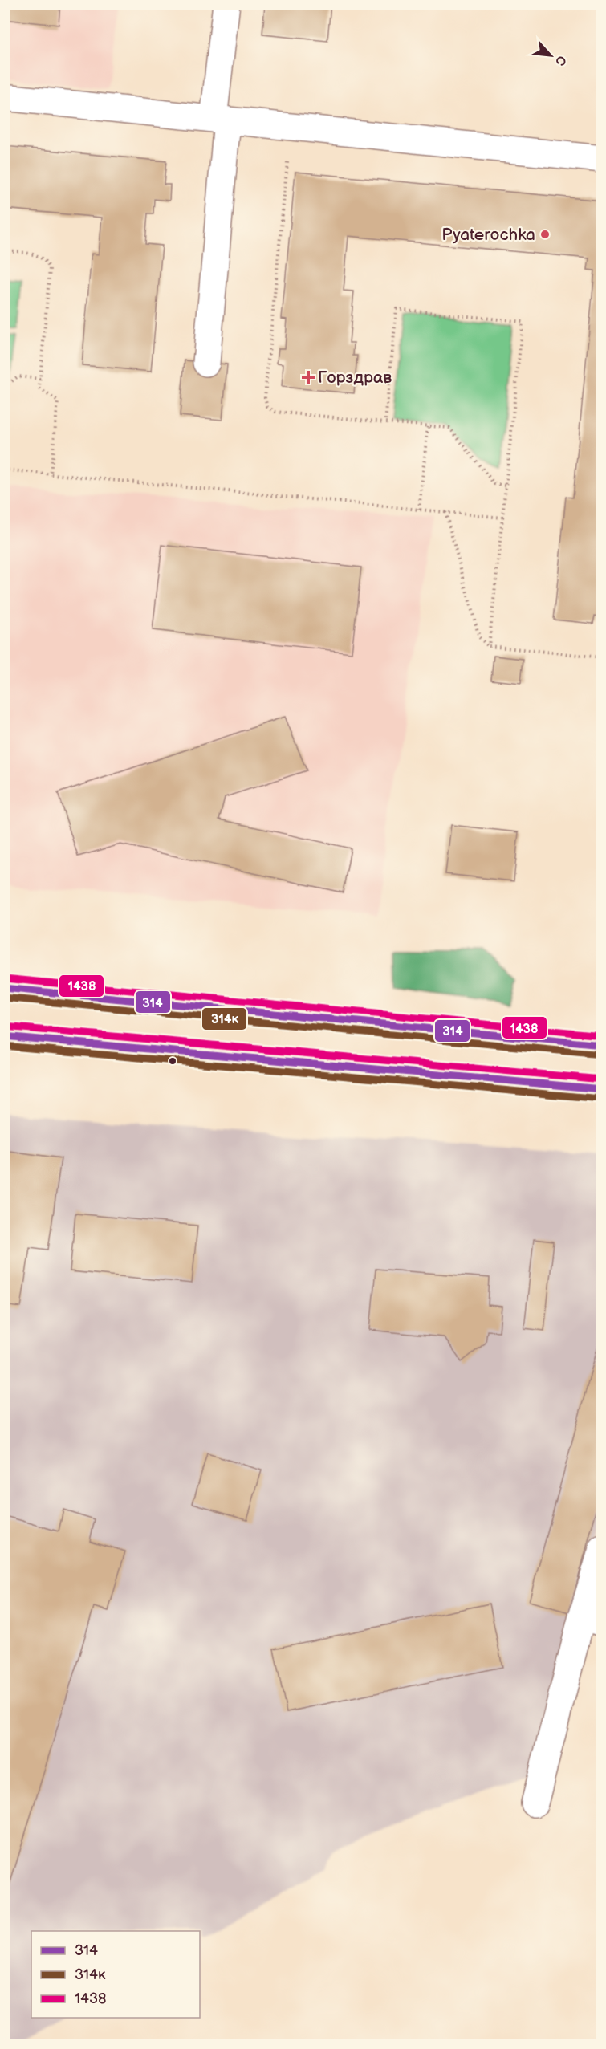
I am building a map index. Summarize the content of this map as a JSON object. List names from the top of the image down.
{
  "places": {
    "other": ["Pyaterochka"],
    "health": ["Горздрав"]
  },
  "lines": ["transit line 1438", "transit line 314", "transit line 314к"],
  "legend": ["314", "314к", "1438"],
  "north": "bottom right"
}
